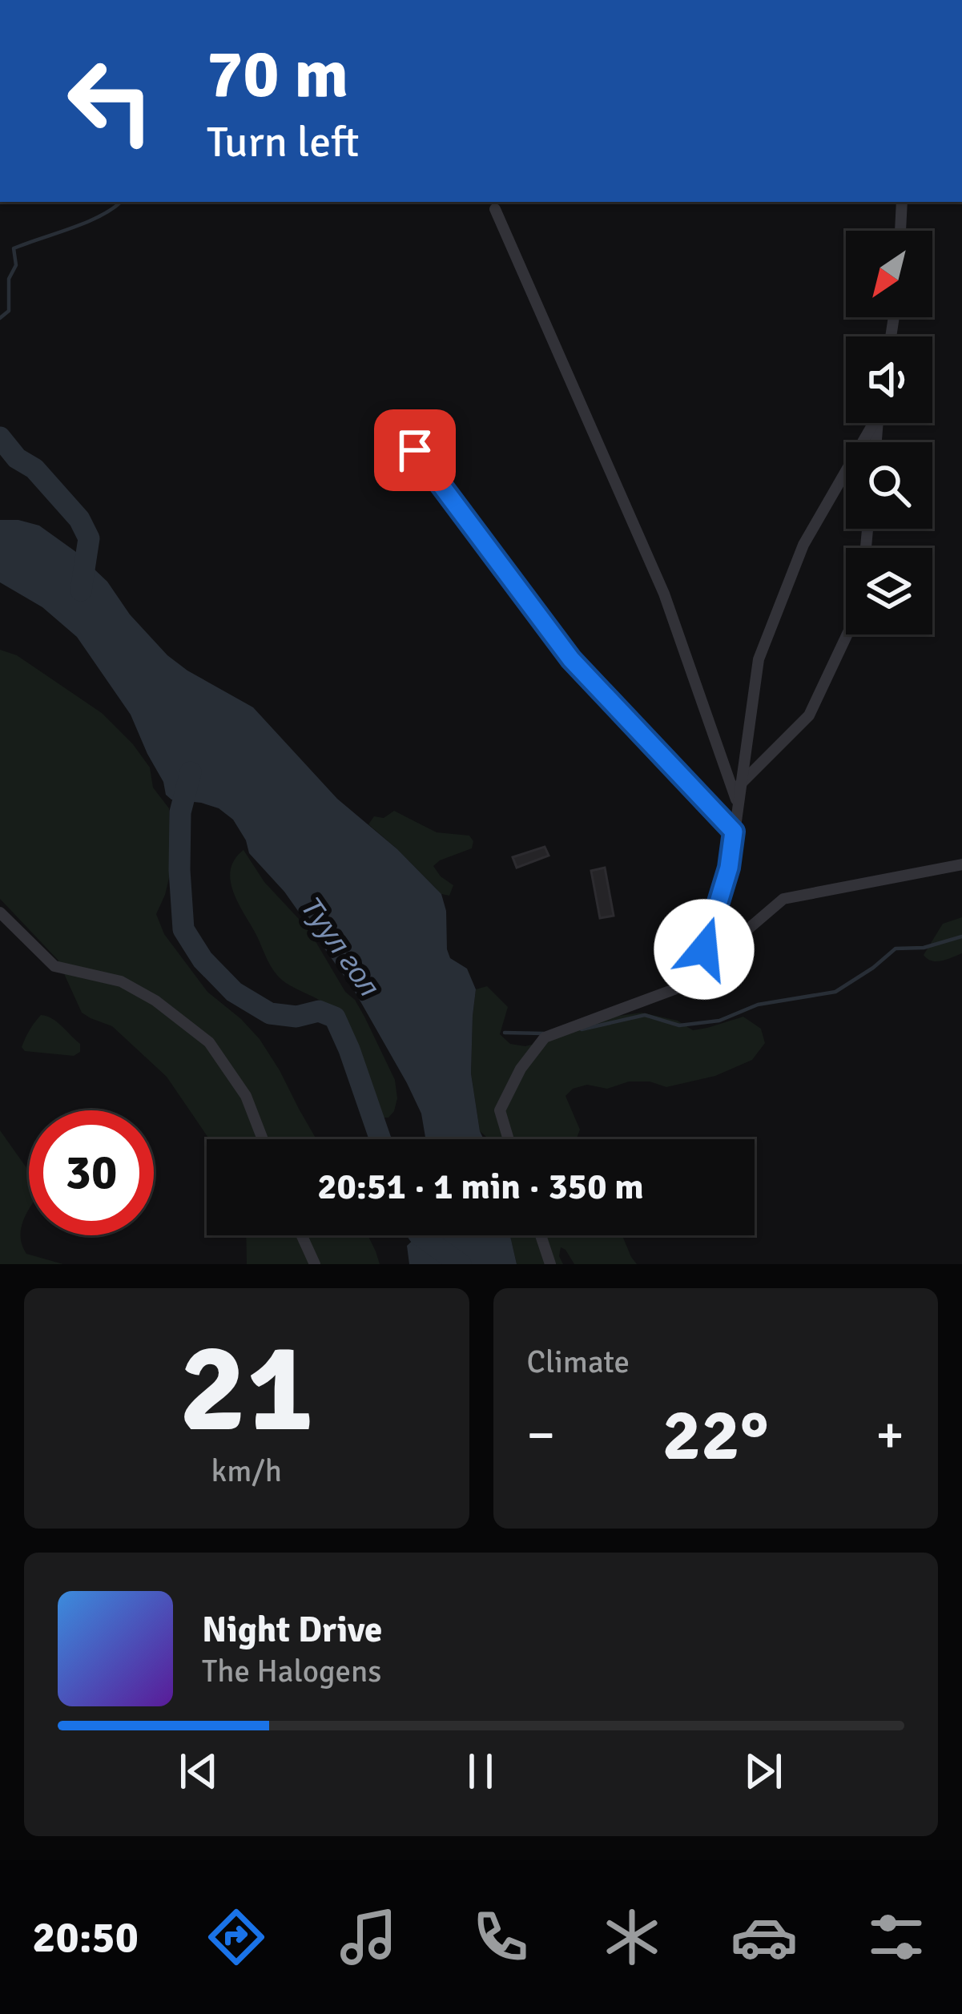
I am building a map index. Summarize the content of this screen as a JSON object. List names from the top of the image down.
{
  "water": ["Туул гол"],
  "north": "bottom left",
  "page": {
    "turn": ["70 m", "Turn left"],
    "limit": "30",
    "trip": "20:51 · 1 min · 350 m",
    "tile": [
      ["21", "km/h"],
      "Climate"
    ],
    "heat": ["−", "22°", "+"],
    "song": ["Night Drive", "The Halogens"],
    "tabs": "20:50"
  }
}
